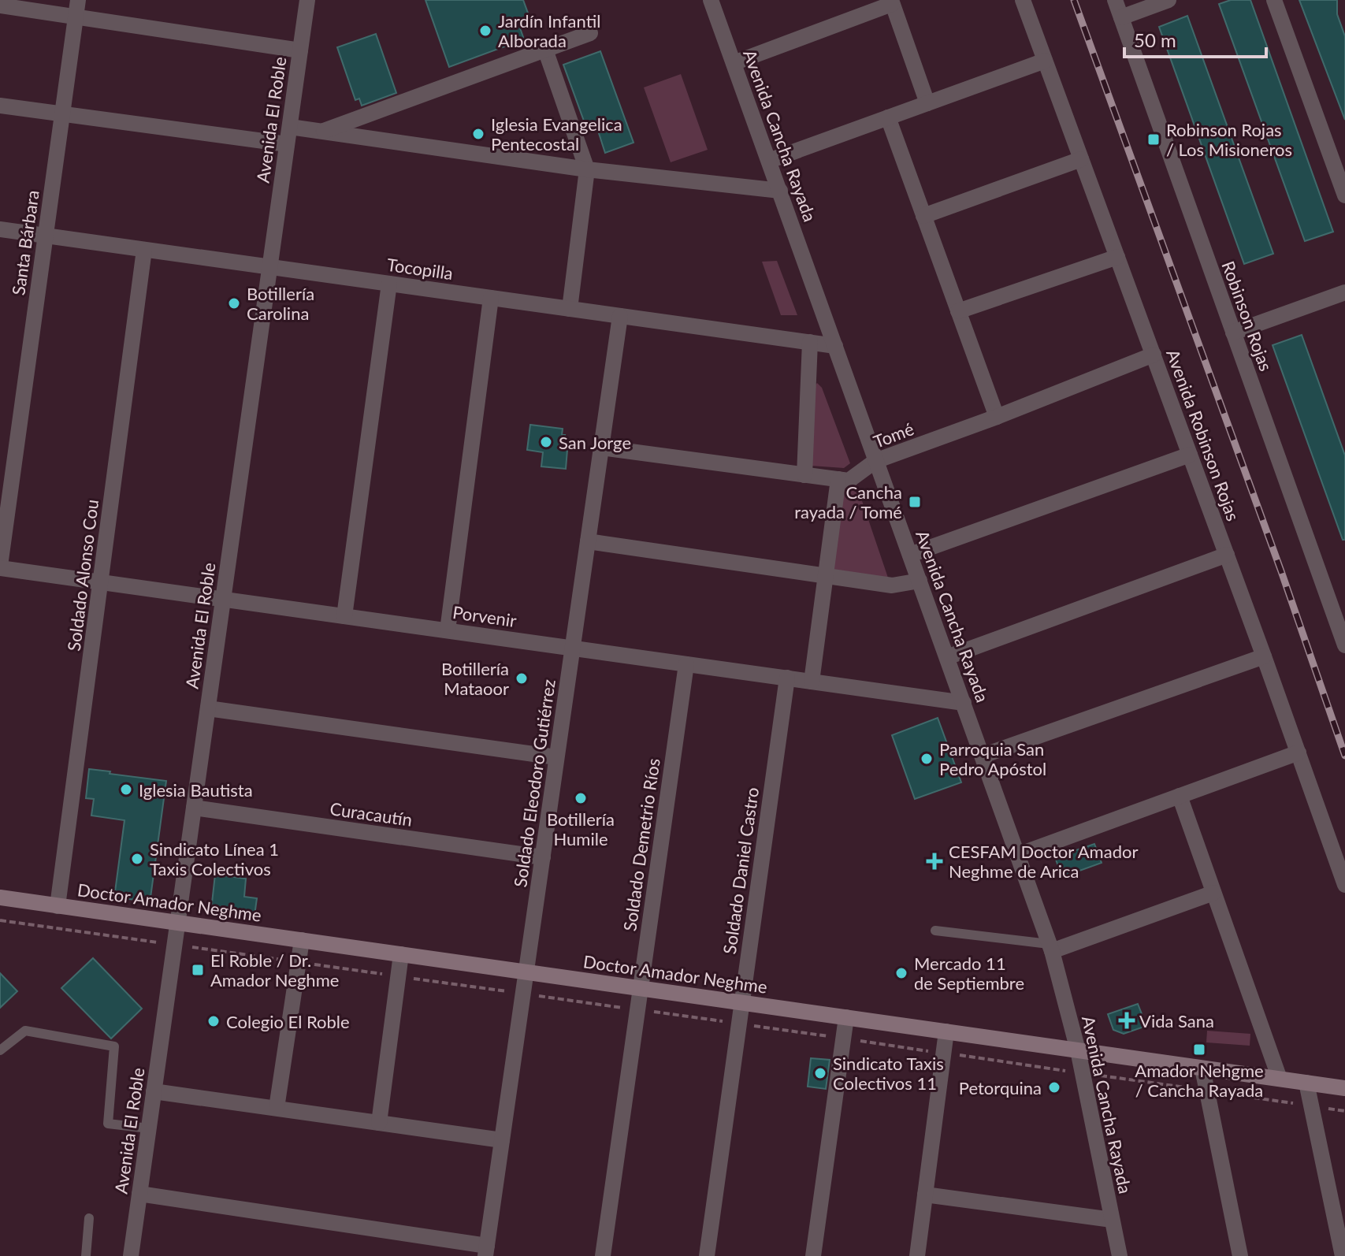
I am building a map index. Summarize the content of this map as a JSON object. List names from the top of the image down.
{
  "streets": {
    "main road": ["Doctor Amador Neghme"],
    "street": [
      "Avenida El Roble",
      "Avenida Cancha Rayada",
      "Santa Bárbara",
      "Tocopilla",
      "Robinson Rojas",
      "Tomé",
      "Avenida Robinson Rojas",
      "Soldado Alonso Cou",
      "Porvenir",
      "Soldado Eleodoro Gutiérrez",
      "Curacautín",
      "Soldado Demetrio Ríos",
      "Soldado Daniel Castro"
    ]
  },
  "crossings": [
    ["Avenida El Roble", "Tocopilla"],
    ["Avenida El Roble", "Porvenir"],
    ["Avenida El Roble", "Curacautín"],
    ["Avenida El Roble", "Doctor Amador Neghme"],
    ["Avenida Cancha Rayada", "Tocopilla"],
    ["Avenida Cancha Rayada", "Tomé"],
    ["Avenida Cancha Rayada", "Porvenir"],
    ["Avenida Cancha Rayada", "Doctor Amador Neghme"],
    ["Santa Bárbara", "Tocopilla"],
    ["Santa Bárbara", "Porvenir"],
    ["Tocopilla", "Soldado Alonso Cou"],
    ["Tocopilla", "Soldado Eleodoro Gutiérrez"],
    ["Tomé", "Avenida Robinson Rojas"],
    ["Tomé", "Soldado Eleodoro Gutiérrez"],
    ["Soldado Alonso Cou", "Porvenir"],
    ["Soldado Alonso Cou", "Doctor Amador Neghme"],
    ["Porvenir", "Soldado Eleodoro Gutiérrez"],
    ["Porvenir", "Soldado Demetrio Ríos"],
    ["Porvenir", "Soldado Daniel Castro"],
    ["Soldado Eleodoro Gutiérrez", "Curacautín"],
    ["Soldado Eleodoro Gutiérrez", "Doctor Amador Neghme"],
    ["Soldado Demetrio Ríos", "Doctor Amador Neghme"],
    ["Soldado Daniel Castro", "Doctor Amador Neghme"]
  ],
  "places": {
    "other": [
      "Jardín Infantil Alborada",
      "Iglesia Evangelica Pentecostal",
      "Botillería Carolina",
      "San Jorge",
      "Botillería Mataoor",
      "Parroquia San Pedro Apóstol",
      "Iglesia Bautista",
      "Botillería Humile",
      "Sindicato Línea 1 Taxis Colectivos",
      "Mercado 11 de Septiembre",
      "Colegio El Roble",
      "Sindicato Taxis Colectivos 11",
      "Petorquina"
    ],
    "transit": [
      "Robinson Rojas / Los Misioneros",
      "Cancha rayada / Tomé",
      "El Roble / Dr. Amador Neghme",
      "Amador Nehgme / Cancha Rayada"
    ],
    "health": ["CESFAM Doctor Amador Neghme de Arica", "Vida Sana"]
  },
  "scale_bar": "50 m"
}
